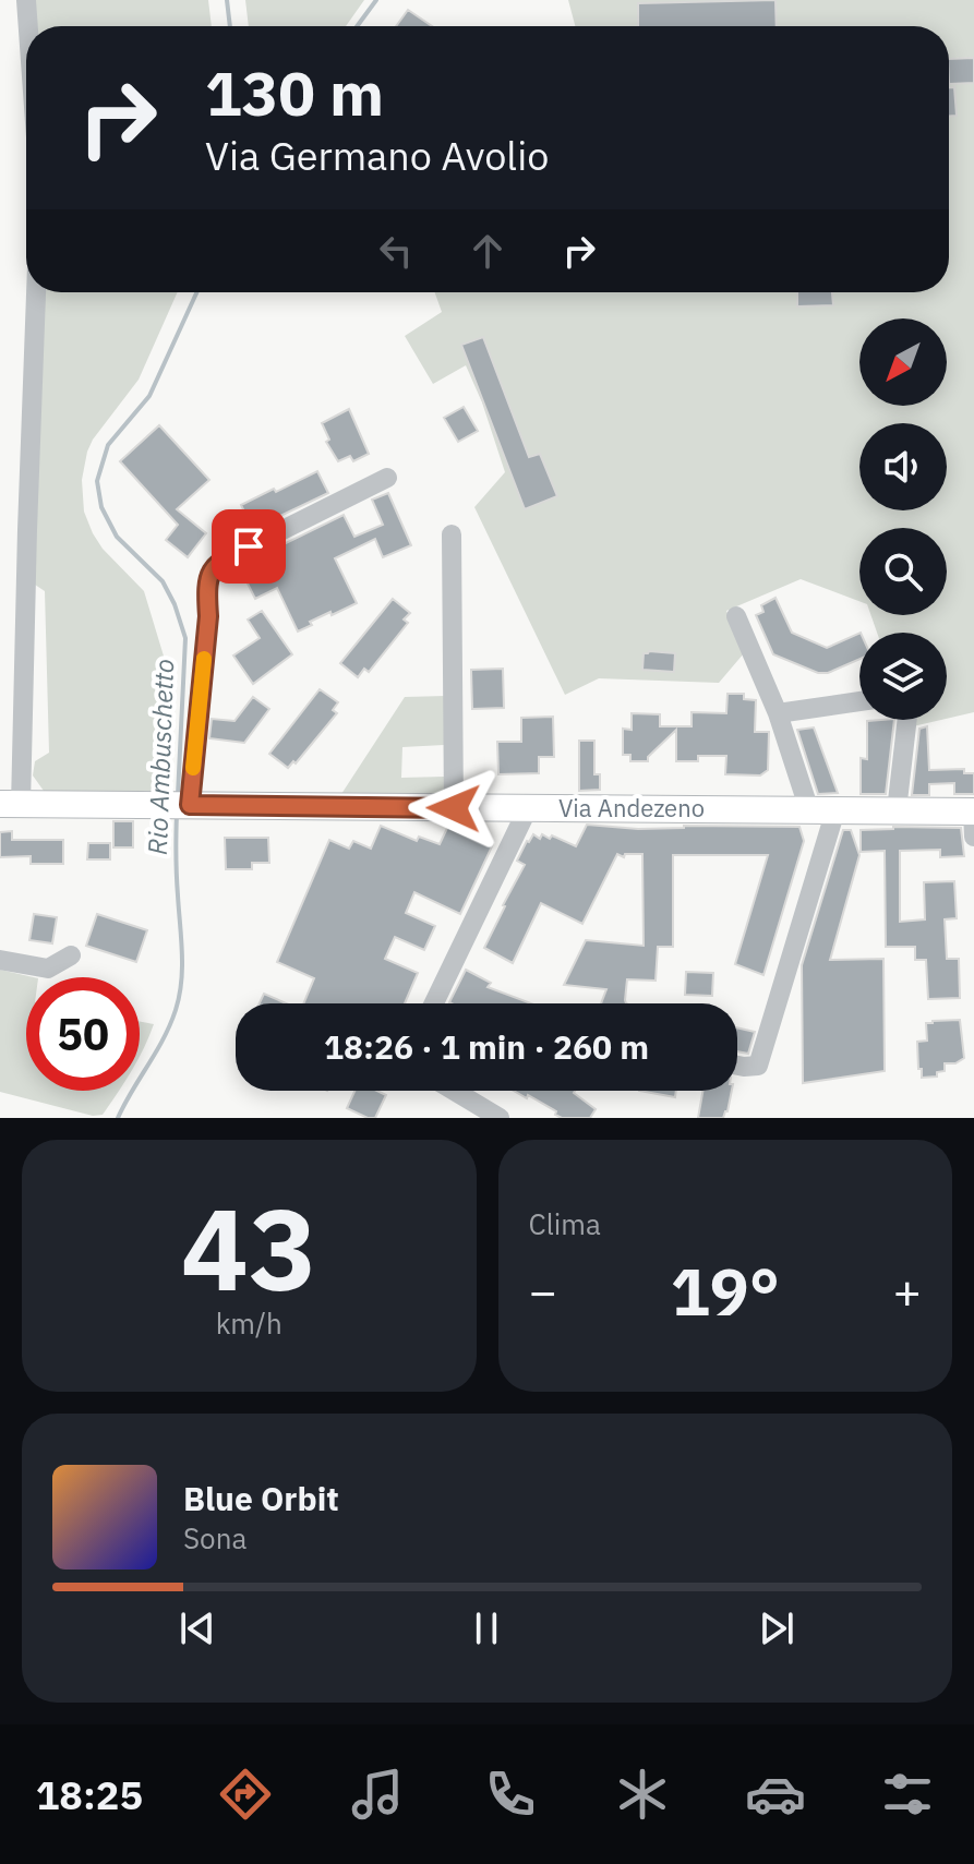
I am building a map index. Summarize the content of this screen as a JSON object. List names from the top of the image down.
{
  "streets": {
    "main road": ["Via Andezeno"]
  },
  "water": ["Rio Ambuschetto"],
  "north": "bottom left",
  "page": {
    "turn": ["130 m", "Via Germano Avolio"],
    "limit": "50",
    "trip": "18:26 · 1 min · 260 m",
    "tile": [
      ["43", "km/h"],
      "Clima"
    ],
    "heat": ["−", "19°", "+"],
    "song": ["Blue Orbit", "Sona"],
    "tabs": "18:25"
  }
}
